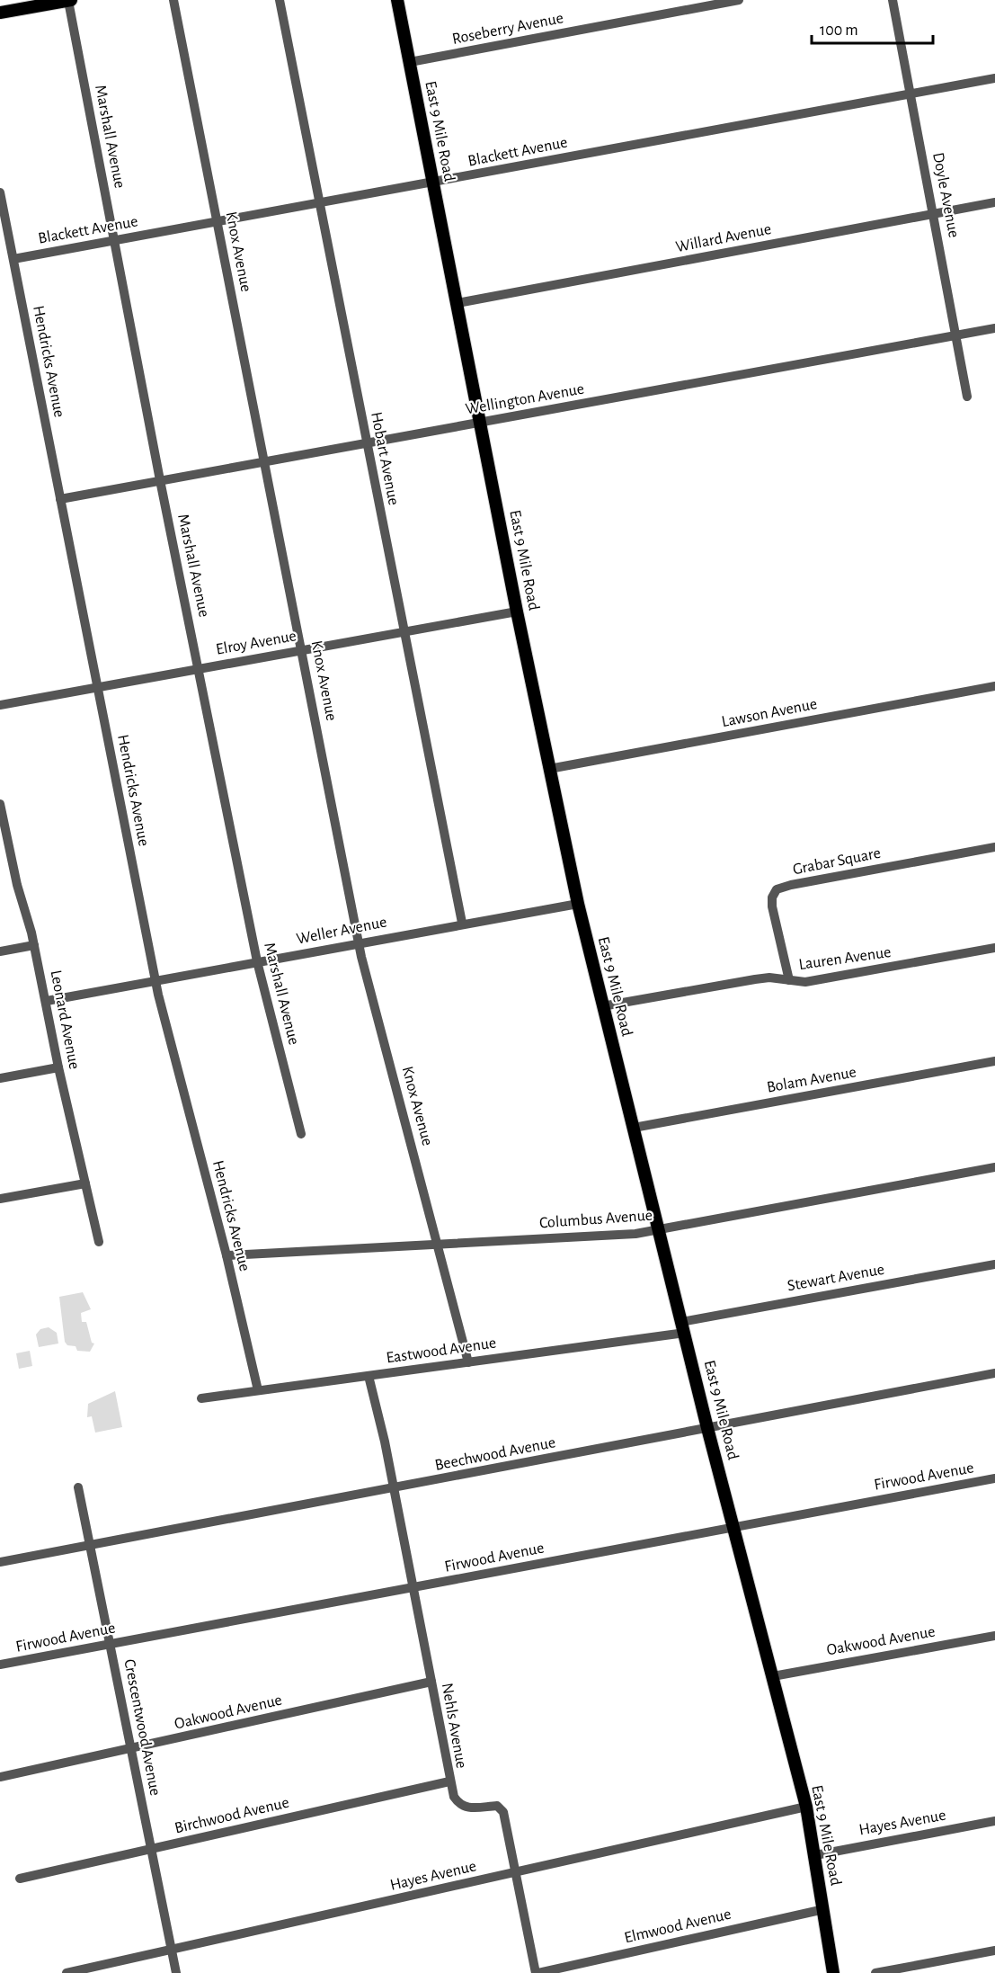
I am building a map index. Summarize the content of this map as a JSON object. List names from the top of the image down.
{
  "streets": {
    "main road": ["East 9 Mile Road"],
    "street": [
      "Roseberry Avenue",
      "Marshall Avenue",
      "Blackett Avenue",
      "Doyle Avenue",
      "Willard Avenue",
      "Knox Avenue",
      "Hendricks Avenue",
      "Wellington Avenue",
      "Hobart Avenue",
      "Elroy Avenue",
      "Lawson Avenue",
      "Grabar Square",
      "Weller Avenue",
      "Lauren Avenue",
      "Leonard Avenue",
      "Bolam Avenue",
      "Columbus Avenue",
      "Stewart Avenue",
      "Eastwood Avenue",
      "Beechwood Avenue",
      "Firwood Avenue",
      "Oakwood Avenue",
      "Nehls Avenue",
      "Crescentwood Avenue",
      "Birchwood Avenue",
      "Hayes Avenue",
      "Elmwood Avenue"
    ]
  },
  "crossings": [
    ["Roseberry Avenue", "East 9 Mile Road"],
    ["East 9 Mile Road", "Blackett Avenue"],
    ["East 9 Mile Road", "Willard Avenue"],
    ["East 9 Mile Road", "Wellington Avenue"],
    ["East 9 Mile Road", "Elroy Avenue"],
    ["East 9 Mile Road", "Lawson Avenue"],
    ["East 9 Mile Road", "Weller Avenue"],
    ["East 9 Mile Road", "Lauren Avenue"],
    ["East 9 Mile Road", "Bolam Avenue"],
    ["East 9 Mile Road", "Columbus Avenue"],
    ["East 9 Mile Road", "Stewart Avenue"],
    ["East 9 Mile Road", "Eastwood Avenue"],
    ["East 9 Mile Road", "Beechwood Avenue"],
    ["East 9 Mile Road", "Firwood Avenue"],
    ["East 9 Mile Road", "Oakwood Avenue"],
    ["East 9 Mile Road", "Hayes Avenue"],
    ["East 9 Mile Road", "Elmwood Avenue"],
    ["Marshall Avenue", "Blackett Avenue"],
    ["Marshall Avenue", "Wellington Avenue"],
    ["Marshall Avenue", "Elroy Avenue"],
    ["Marshall Avenue", "Weller Avenue"],
    ["Blackett Avenue", "Doyle Avenue"],
    ["Blackett Avenue", "Knox Avenue"],
    ["Blackett Avenue", "Hendricks Avenue"],
    ["Blackett Avenue", "Hobart Avenue"],
    ["Doyle Avenue", "Willard Avenue"],
    ["Doyle Avenue", "Wellington Avenue"],
    ["Knox Avenue", "Wellington Avenue"],
    ["Knox Avenue", "Elroy Avenue"],
    ["Knox Avenue", "Weller Avenue"],
    ["Knox Avenue", "Columbus Avenue"],
    ["Knox Avenue", "Eastwood Avenue"],
    ["Hendricks Avenue", "Wellington Avenue"],
    ["Hendricks Avenue", "Elroy Avenue"],
    ["Hendricks Avenue", "Weller Avenue"],
    ["Hendricks Avenue", "Columbus Avenue"],
    ["Hendricks Avenue", "Eastwood Avenue"],
    ["Wellington Avenue", "Hobart Avenue"],
    ["Hobart Avenue", "Elroy Avenue"],
    ["Hobart Avenue", "Weller Avenue"],
    ["Grabar Square", "Lauren Avenue"],
    ["Weller Avenue", "Leonard Avenue"],
    ["Stewart Avenue", "Eastwood Avenue"],
    ["Eastwood Avenue", "Nehls Avenue"],
    ["Beechwood Avenue", "Nehls Avenue"],
    ["Beechwood Avenue", "Crescentwood Avenue"],
    ["Firwood Avenue", "Nehls Avenue"],
    ["Firwood Avenue", "Crescentwood Avenue"],
    ["Oakwood Avenue", "Nehls Avenue"],
    ["Oakwood Avenue", "Crescentwood Avenue"],
    ["Nehls Avenue", "Birchwood Avenue"],
    ["Nehls Avenue", "Hayes Avenue"],
    ["Nehls Avenue", "Elmwood Avenue"],
    ["Crescentwood Avenue", "Birchwood Avenue"],
    ["Crescentwood Avenue", "Hayes Avenue"]
  ],
  "scale_bar": "100 m"
}
